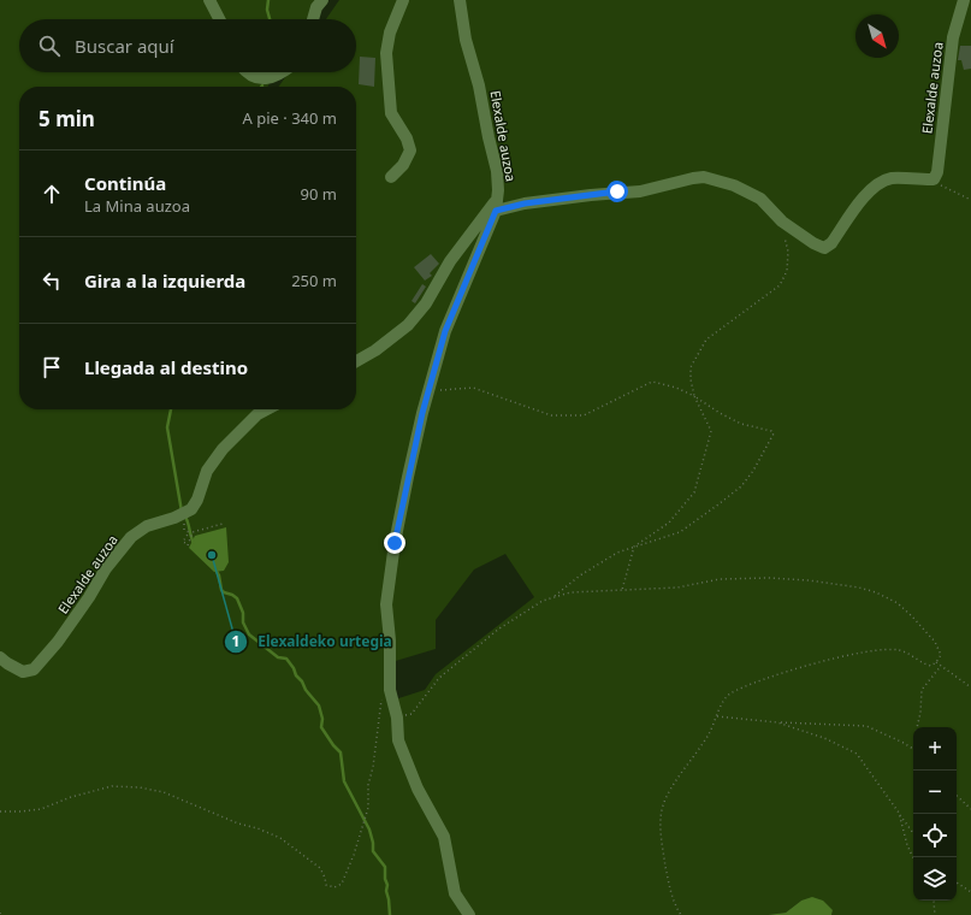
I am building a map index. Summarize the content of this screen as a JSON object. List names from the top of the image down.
{
  "streets": {
    "street": ["Elexalde auzoa"]
  },
  "places": ["Elexaldeko urtegia"],
  "north": "bottom right",
  "page": {
    "search": "Buscar aquí",
    "heading": ["5 min", "A pie · 340 m"],
    "list": [
      ["Continúa", "La Mina auzoa", "90 m"],
      ["Gira a la izquierda", "250 m"],
      "Llegada al destino"
    ],
    "map_buttons": ["+", "−"]
  }
}
